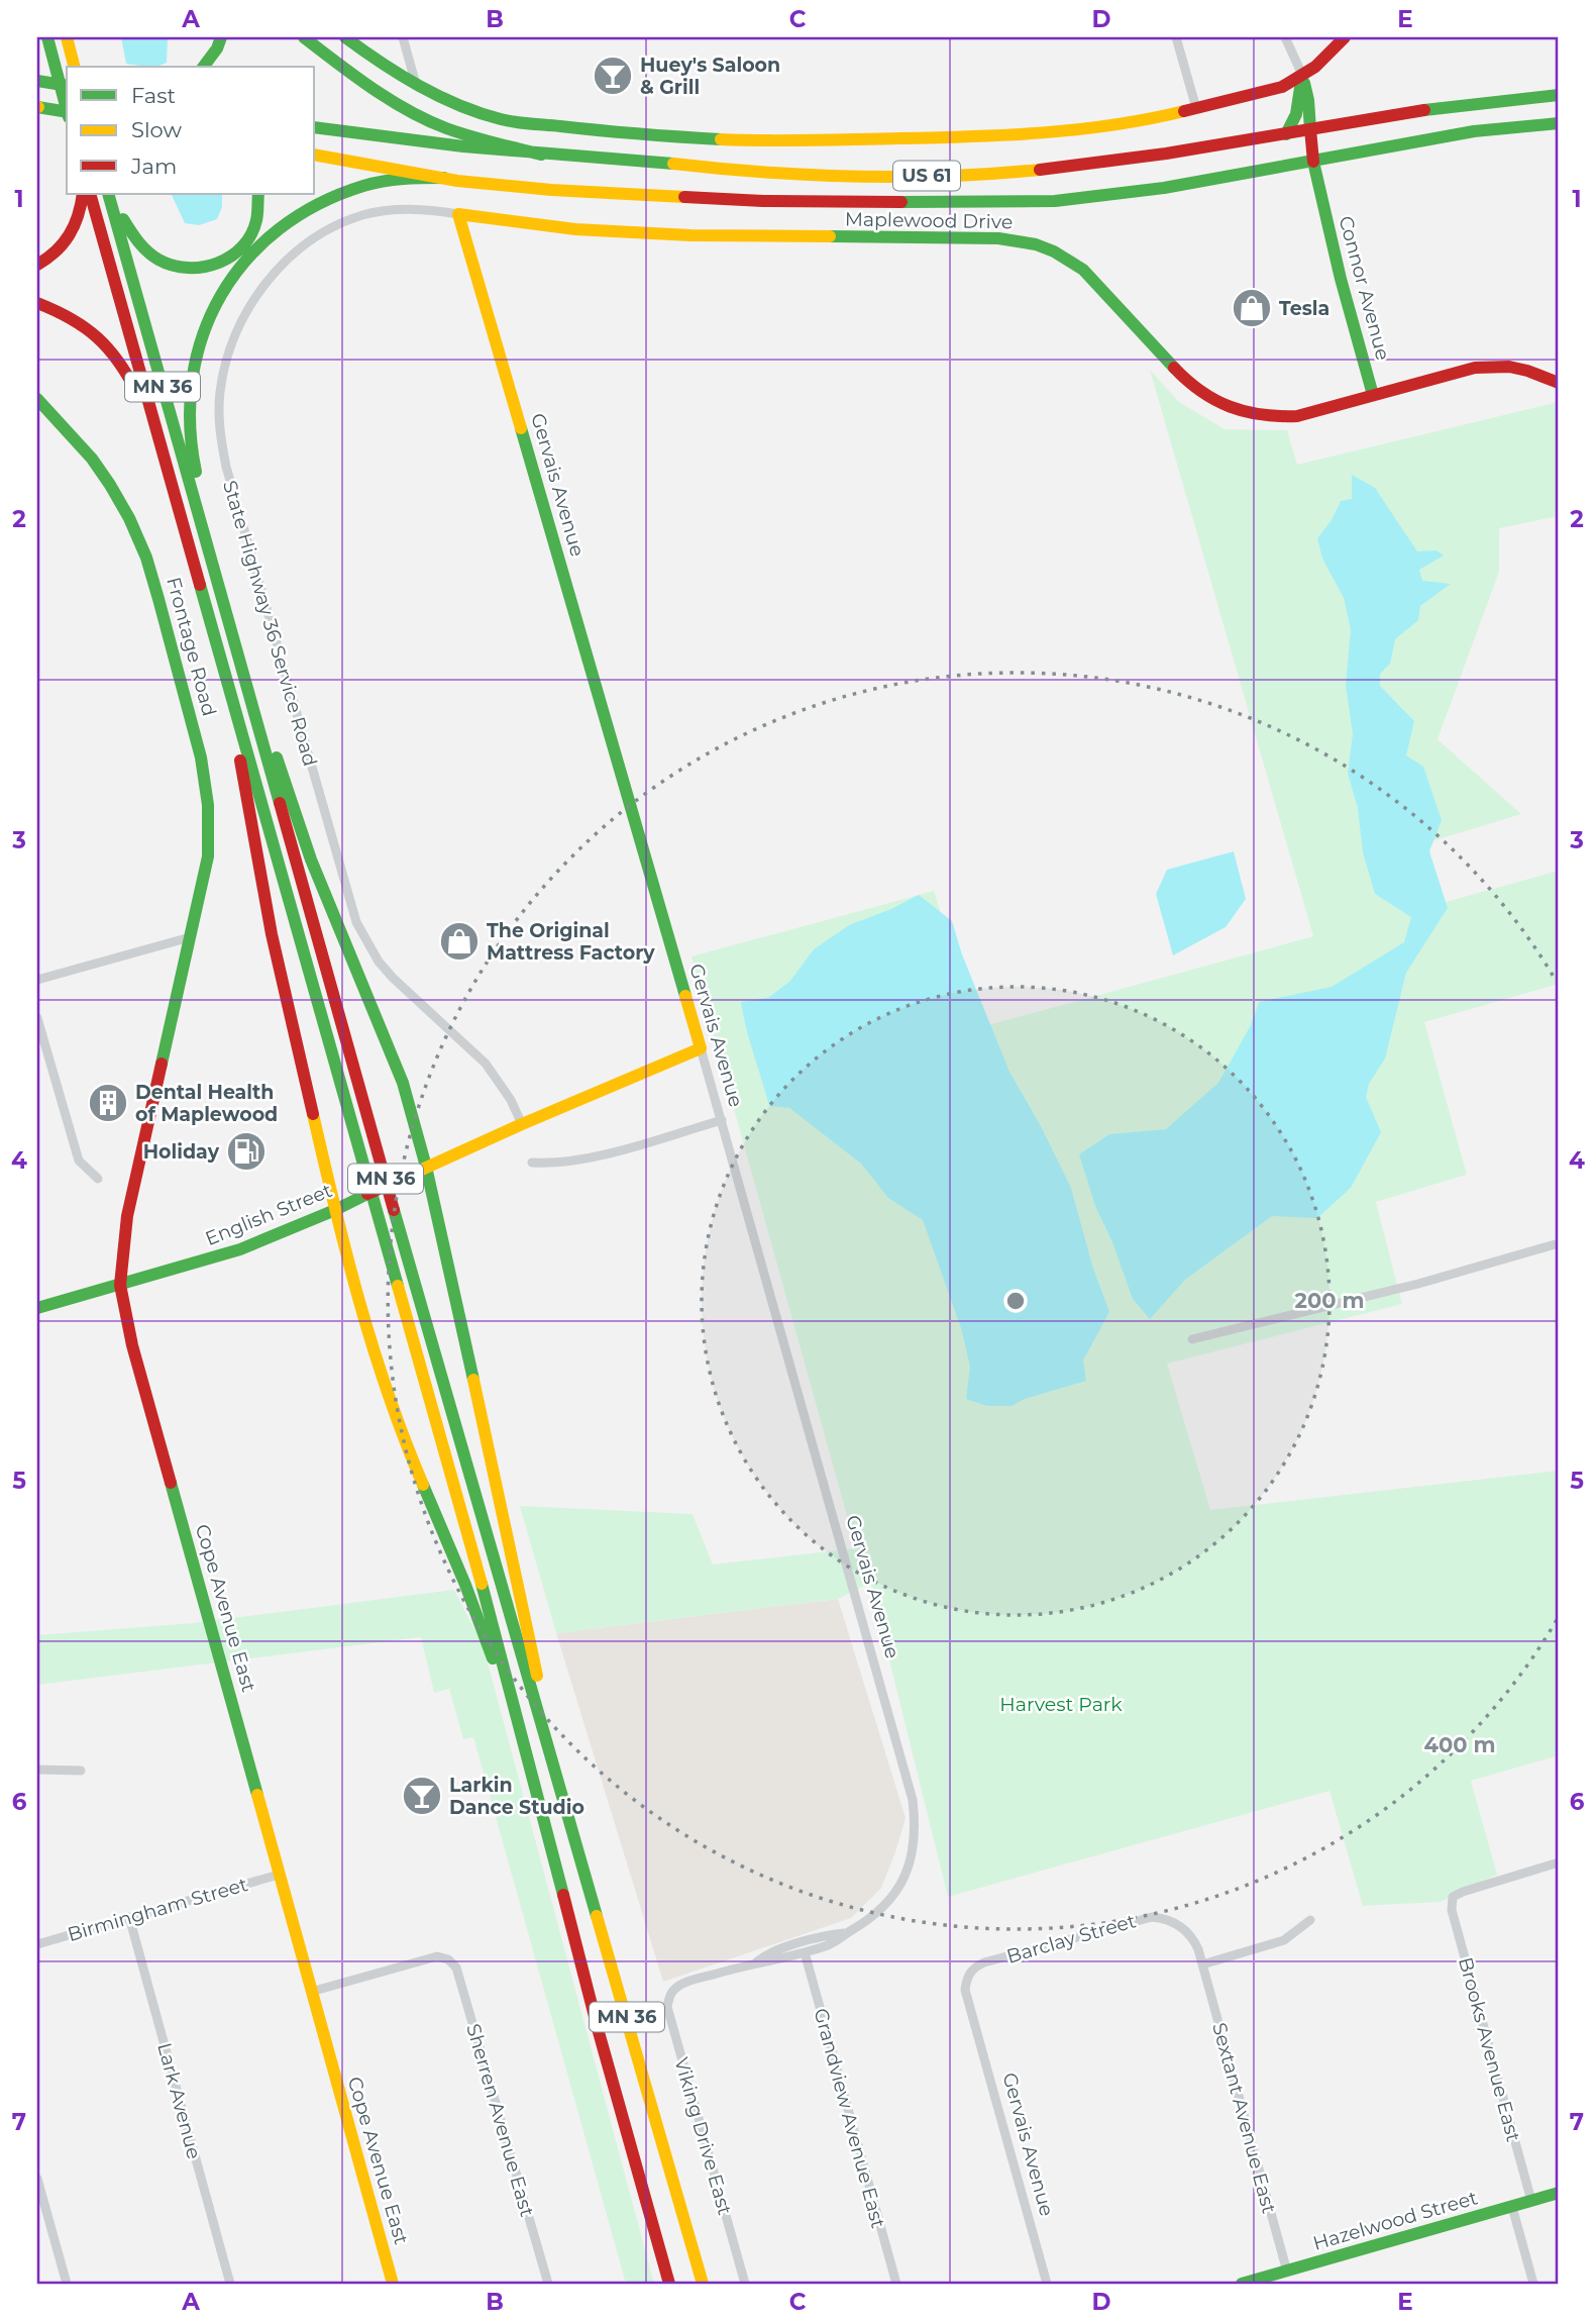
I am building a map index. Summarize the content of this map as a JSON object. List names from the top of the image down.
{
  "streets": {
    "main road": [
      "US 61",
      "Maplewood Drive",
      "Connor Avenue",
      "MN 36",
      "Gervais Avenue",
      "Frontage Road",
      "English Street",
      "Cope Avenue East",
      "Hazelwood Street"
    ],
    "street": [
      "State Highway 36 Service Road",
      "Birmingham Street",
      "Barclay Street",
      "Brooks Avenue East",
      "Lark Avenue",
      "Grandview Avenue East",
      "Sextant Avenue East",
      "Sherren Avenue East",
      "Viking Drive East"
    ]
  },
  "crossings": [
    ["US 61", "Connor Avenue"],
    ["Maplewood Drive", "Connor Avenue"],
    ["Maplewood Drive", "Gervais Avenue"],
    ["Maplewood Drive", "State Highway 36 Service Road"],
    ["Gervais Avenue", "State Highway 36 Service Road"],
    ["Gervais Avenue", "English Street"],
    ["Gervais Avenue", "Barclay Street"],
    ["State Highway 36 Service Road", "English Street"],
    ["Frontage Road", "Cope Avenue East"],
    ["English Street", "Cope Avenue East"],
    ["Cope Avenue East", "Birmingham Street"],
    ["Cope Avenue East", "Sherren Avenue East"],
    ["Birmingham Street", "Lark Avenue"],
    ["Barclay Street", "Sextant Avenue East"],
    ["Brooks Avenue East", "Hazelwood Street"],
    ["Sextant Avenue East", "Hazelwood Street"]
  ],
  "parks": ["Harvest Park"],
  "places": {
    "bar": ["Huey's Saloon & Grill", "Larkin Dance Studio"],
    "shop": ["Tesla", "The Original Mattress Factory"],
    "building": ["Dental Health of Maplewood"],
    "fuel station": ["Holiday"]
  },
  "legend": ["Fast", "Slow", "Jam"],
  "grid": {
    "columns": [
      "A",
      "B",
      "C",
      "D",
      "E"
    ],
    "rows": [
      "1",
      "2",
      "3",
      "4",
      "5",
      "6",
      "7"
    ]
  },
  "rings": ["200 m", "400 m"]
}
